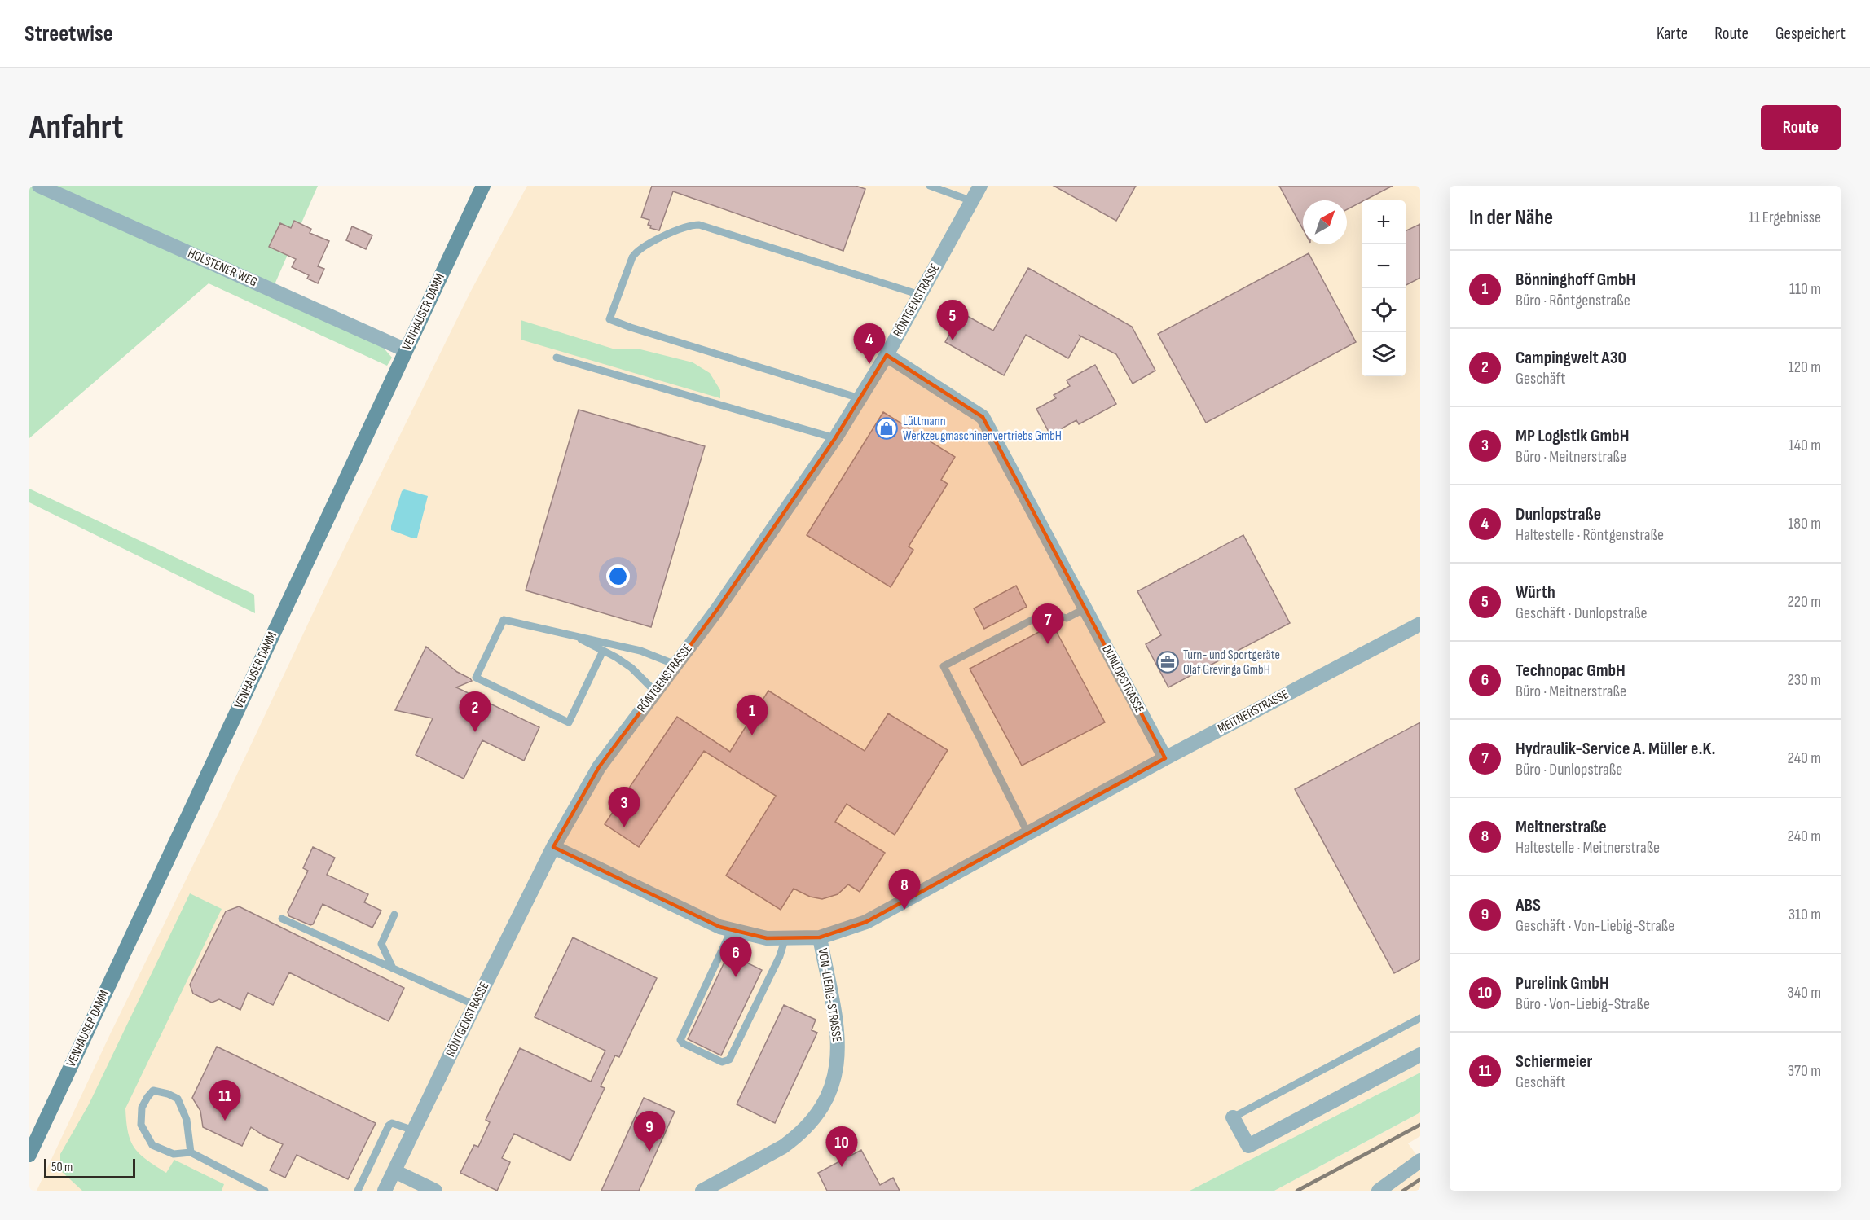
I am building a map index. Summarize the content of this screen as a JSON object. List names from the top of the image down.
{
  "streets": {
    "main road": ["VENHAUSER DAMM"],
    "street": [
      "HOLSTENER WEG",
      "RÖNTGENSTRASSE",
      "DUNLOPSTRASSE",
      "MEITNERSTRASSE",
      "VON-LIEBIG-STRASSE"
    ]
  },
  "crossings": [
    ["HOLSTENER WEG", "VENHAUSER DAMM"],
    ["RÖNTGENSTRASSE", "DUNLOPSTRASSE"],
    ["RÖNTGENSTRASSE", "MEITNERSTRASSE"],
    ["DUNLOPSTRASSE", "MEITNERSTRASSE"],
    ["MEITNERSTRASSE", "VON-LIEBIG-STRASSE"]
  ],
  "places": {
    "shop": ["Lüttmann Werkzeugmaschinenvertriebs GmbH"],
    "office": ["Turn- und Sportgeräte Olaf Grevinga GmbH"]
  },
  "scale_bar": "50 m",
  "north": "top right",
  "page": {
    "header": "Streetwise",
    "nav": ["Karte", "Route", "Gespeichert"],
    "buttons": "Route",
    "title": "Anfahrt",
    "heading": ["In der Nähe", "11 Ergebnisse"],
    "map_buttons": ["+", "−"],
    "list": [
      {
        "mark": "1",
        "name": "Bönninghoff GmbH",
        "note": "Büro · Röntgenstraße",
        "value": "110 m"
      },
      {
        "mark": "2",
        "name": "Campingwelt A30",
        "note": "Geschäft",
        "value": "120 m"
      },
      {
        "mark": "3",
        "name": "MP Logistik GmbH",
        "note": "Büro · Meitnerstraße",
        "value": "140 m"
      },
      {
        "mark": "4",
        "name": "Dunlopstraße",
        "note": "Haltestelle · Röntgenstraße",
        "value": "180 m"
      },
      {
        "mark": "5",
        "name": "Würth",
        "note": "Geschäft · Dunlopstraße",
        "value": "220 m"
      },
      {
        "mark": "6",
        "name": "Technopac GmbH",
        "note": "Büro · Meitnerstraße",
        "value": "230 m"
      },
      {
        "mark": "7",
        "name": "Hydraulik-Service A. Müller e.K.",
        "note": "Büro · Dunlopstraße",
        "value": "240 m"
      },
      {
        "mark": "8",
        "name": "Meitnerstraße",
        "note": "Haltestelle · Meitnerstraße",
        "value": "240 m"
      },
      {
        "mark": "9",
        "name": "ABS",
        "note": "Geschäft · Von-Liebig-Straße",
        "value": "310 m"
      },
      {
        "mark": "10",
        "name": "Purelink GmbH",
        "note": "Büro · Von-Liebig-Straße",
        "value": "340 m"
      },
      {
        "mark": "11",
        "name": "Schiermeier",
        "note": "Geschäft",
        "value": "370 m"
      }
    ],
    "pins": [
      "5",
      "4",
      "7",
      "2",
      "1",
      "3",
      "8",
      "6",
      "11",
      "9",
      "10"
    ],
    "scale": "50 m"
  }
}
